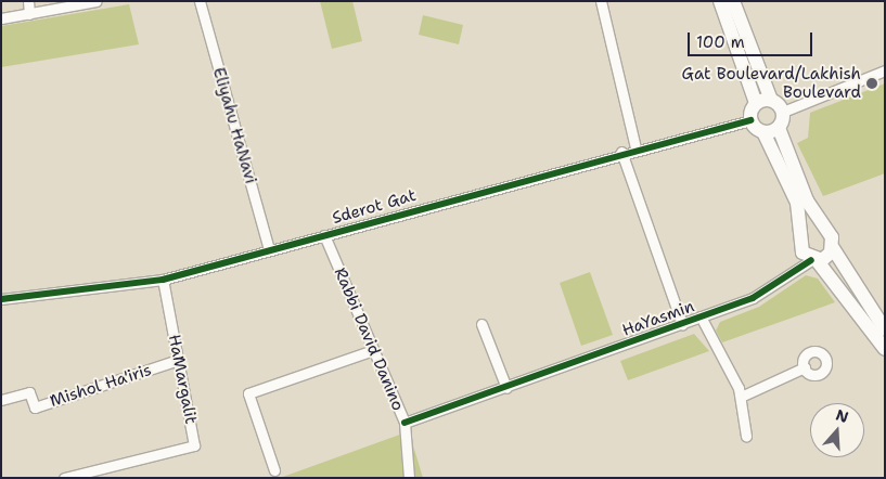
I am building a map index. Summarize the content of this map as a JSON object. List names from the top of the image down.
{
  "streets": {
    "street": [
      "Eliyahu HaNavi",
      "Sderot Gat",
      "HaYasmin",
      "Rabbi David Danino",
      "HaMargalit",
      "Mishol Ha'iris"
    ]
  },
  "crossings": [
    ["Eliyahu HaNavi", "Sderot Gat"],
    ["Sderot Gat", "Rabbi David Danino"],
    ["Sderot Gat", "HaMargalit"],
    ["HaYasmin", "Rabbi David Danino"],
    ["HaMargalit", "Mishol Ha'iris"]
  ],
  "places": ["Gat Boulevard/Lakhish Boulevard"],
  "scale_bar": "100 m",
  "north": "top"
}
